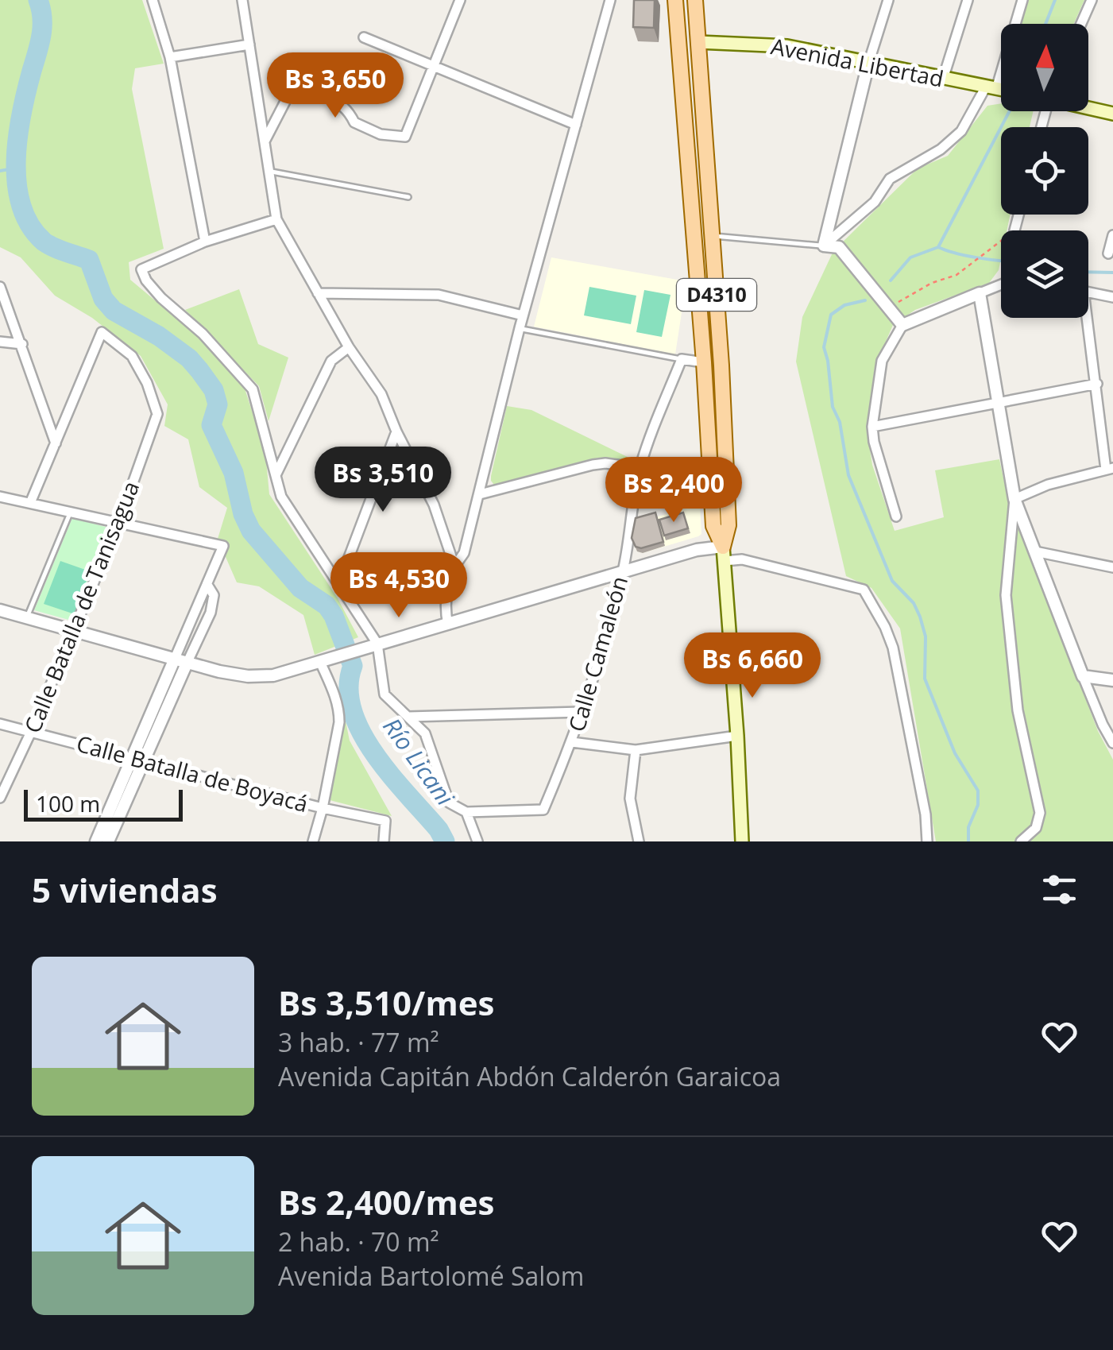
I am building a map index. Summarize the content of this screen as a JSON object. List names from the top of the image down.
{
  "streets": {
    "main road": ["Avenida Libertad", "D4310"],
    "street": ["Calle Batalla de Tanisagua", "Calle Camaleón", "Calle Batalla de Boyacá"]
  },
  "crossings": [
    ["Avenida Libertad", "D4310"],
    ["Calle Batalla de Tanisagua", "Calle Batalla de Boyacá"]
  ],
  "water": ["Río Licani"],
  "scale_bar": "100 m",
  "north": "top",
  "page": {
    "price": [
      "Bs 3,650",
      "Bs 3,510",
      "Bs 2,400",
      "Bs 4,530",
      "Bs 6,660"
    ],
    "scale": "100 m",
    "heading": "5 viviendas",
    "list": [
      {
        "name": "Bs 3,510/mes",
        "note": "3 hab. · 77 m² · Avenida Capitán Abdón Calderón Garaicoa"
      },
      {
        "name": "Bs 2,400/mes",
        "note": "2 hab. · 70 m² · Avenida Bartolomé Salom"
      }
    ]
  }
}
